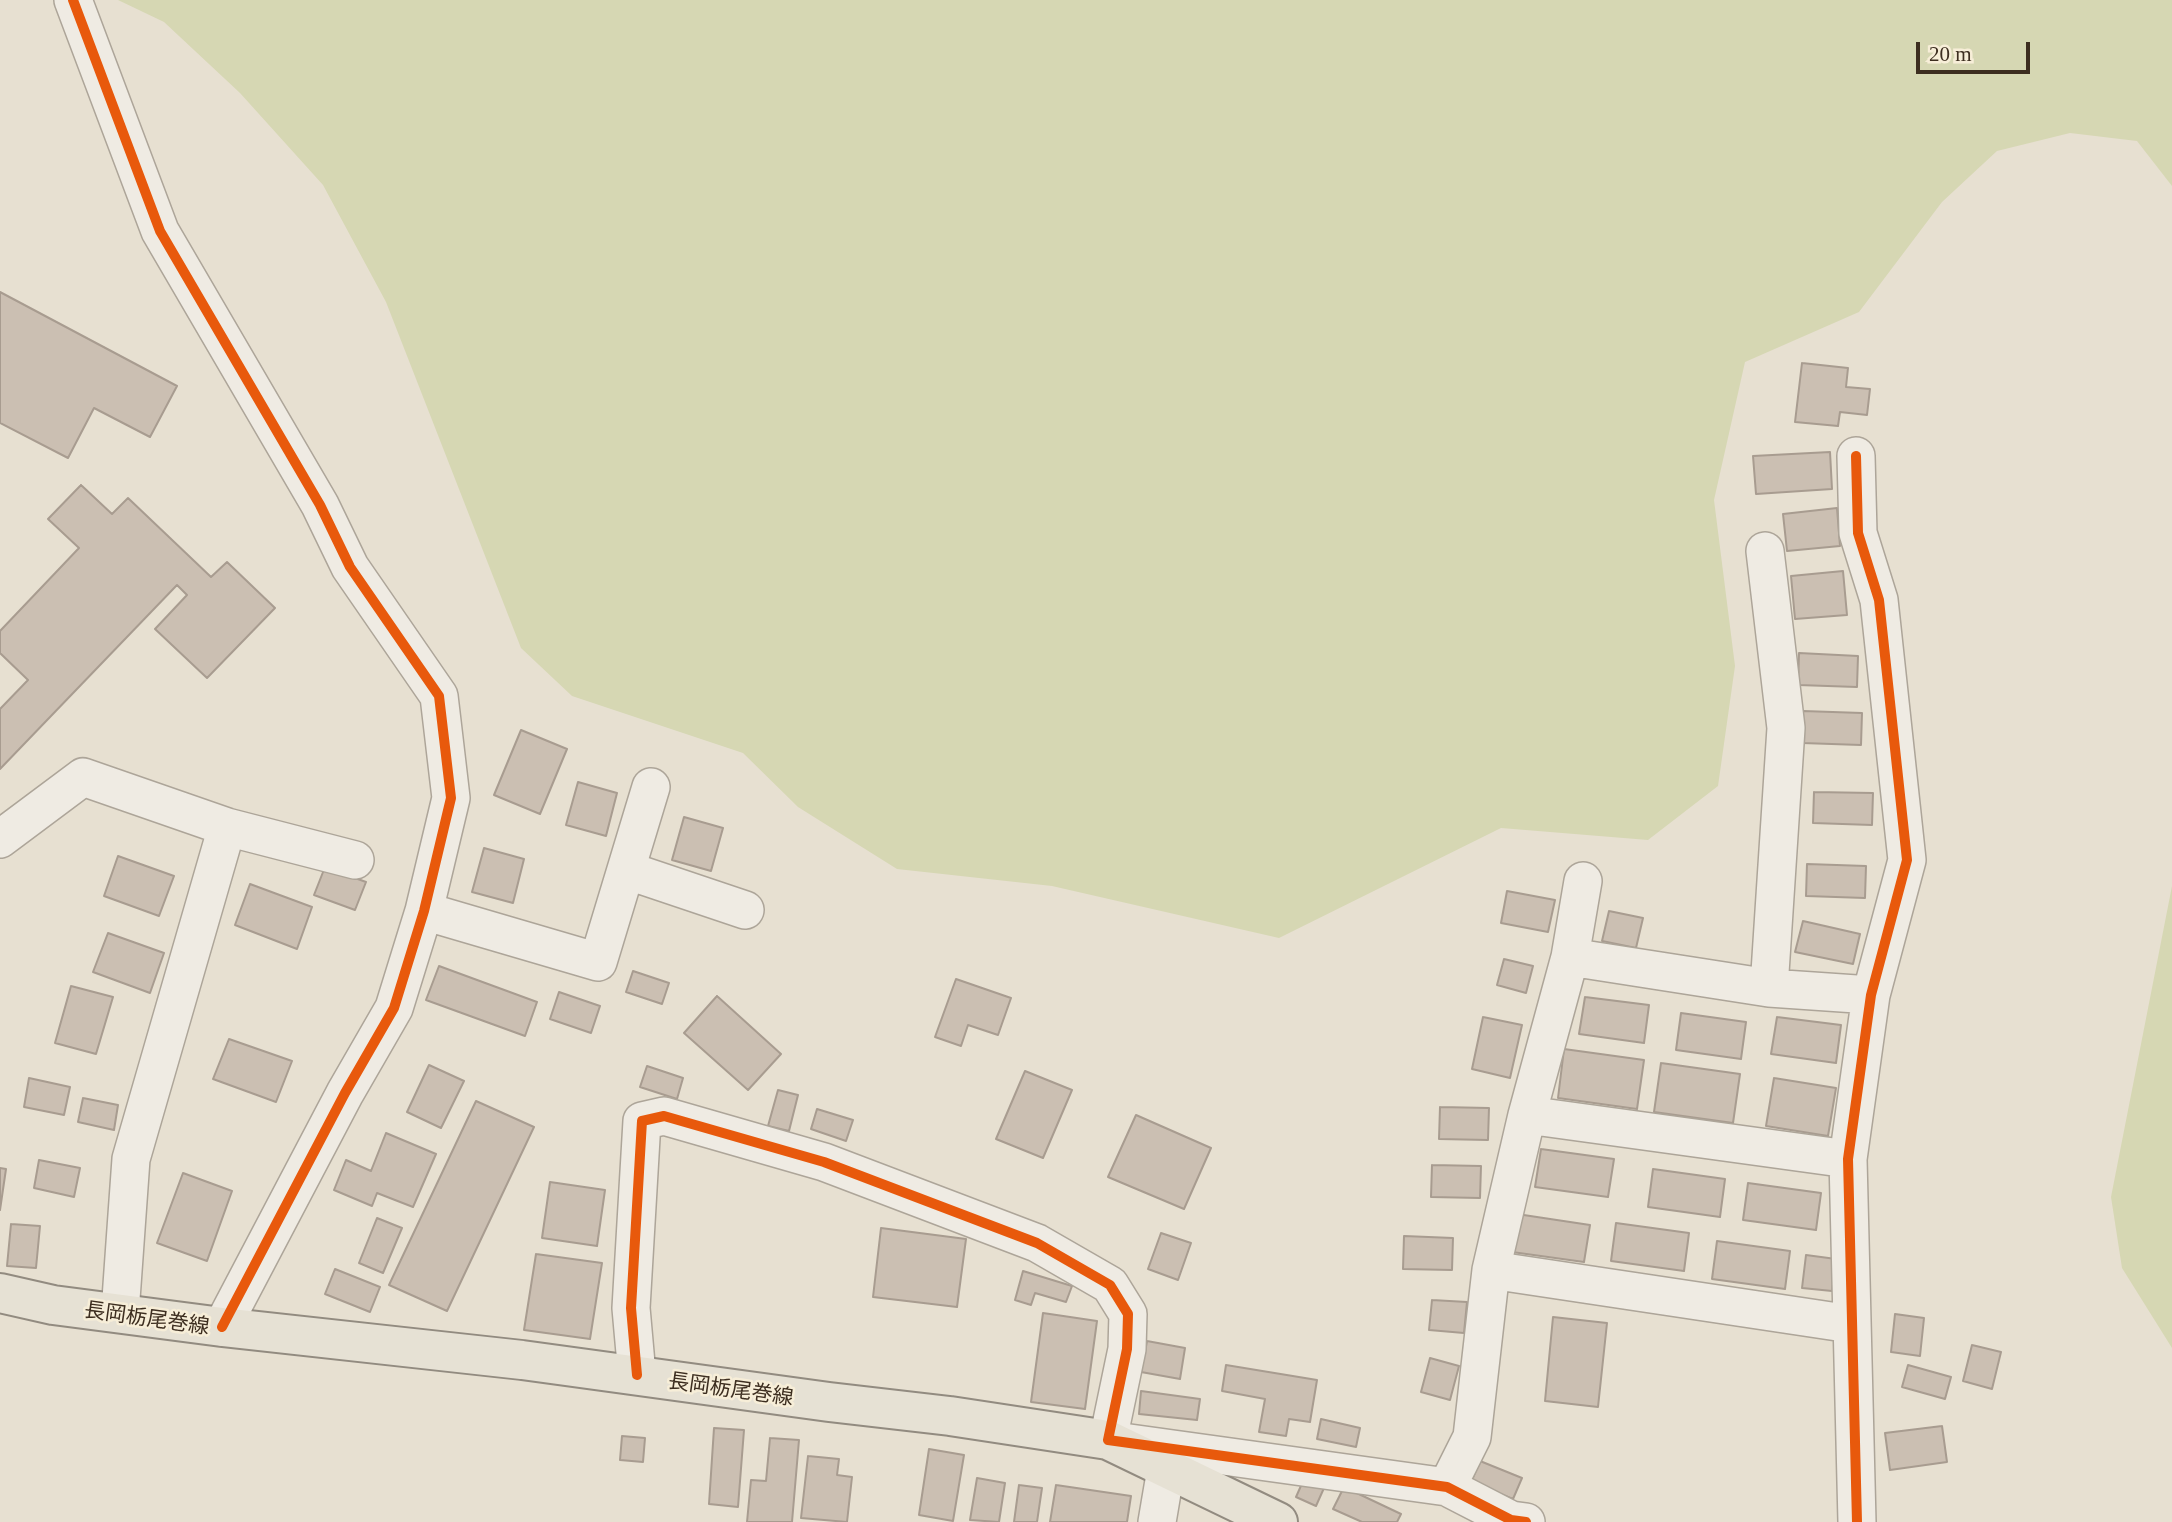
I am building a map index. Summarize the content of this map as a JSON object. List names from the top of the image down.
{
  "streets": {
    "main road": ["長岡栃尾巻線"]
  },
  "scale_bar": "20 m"
}
